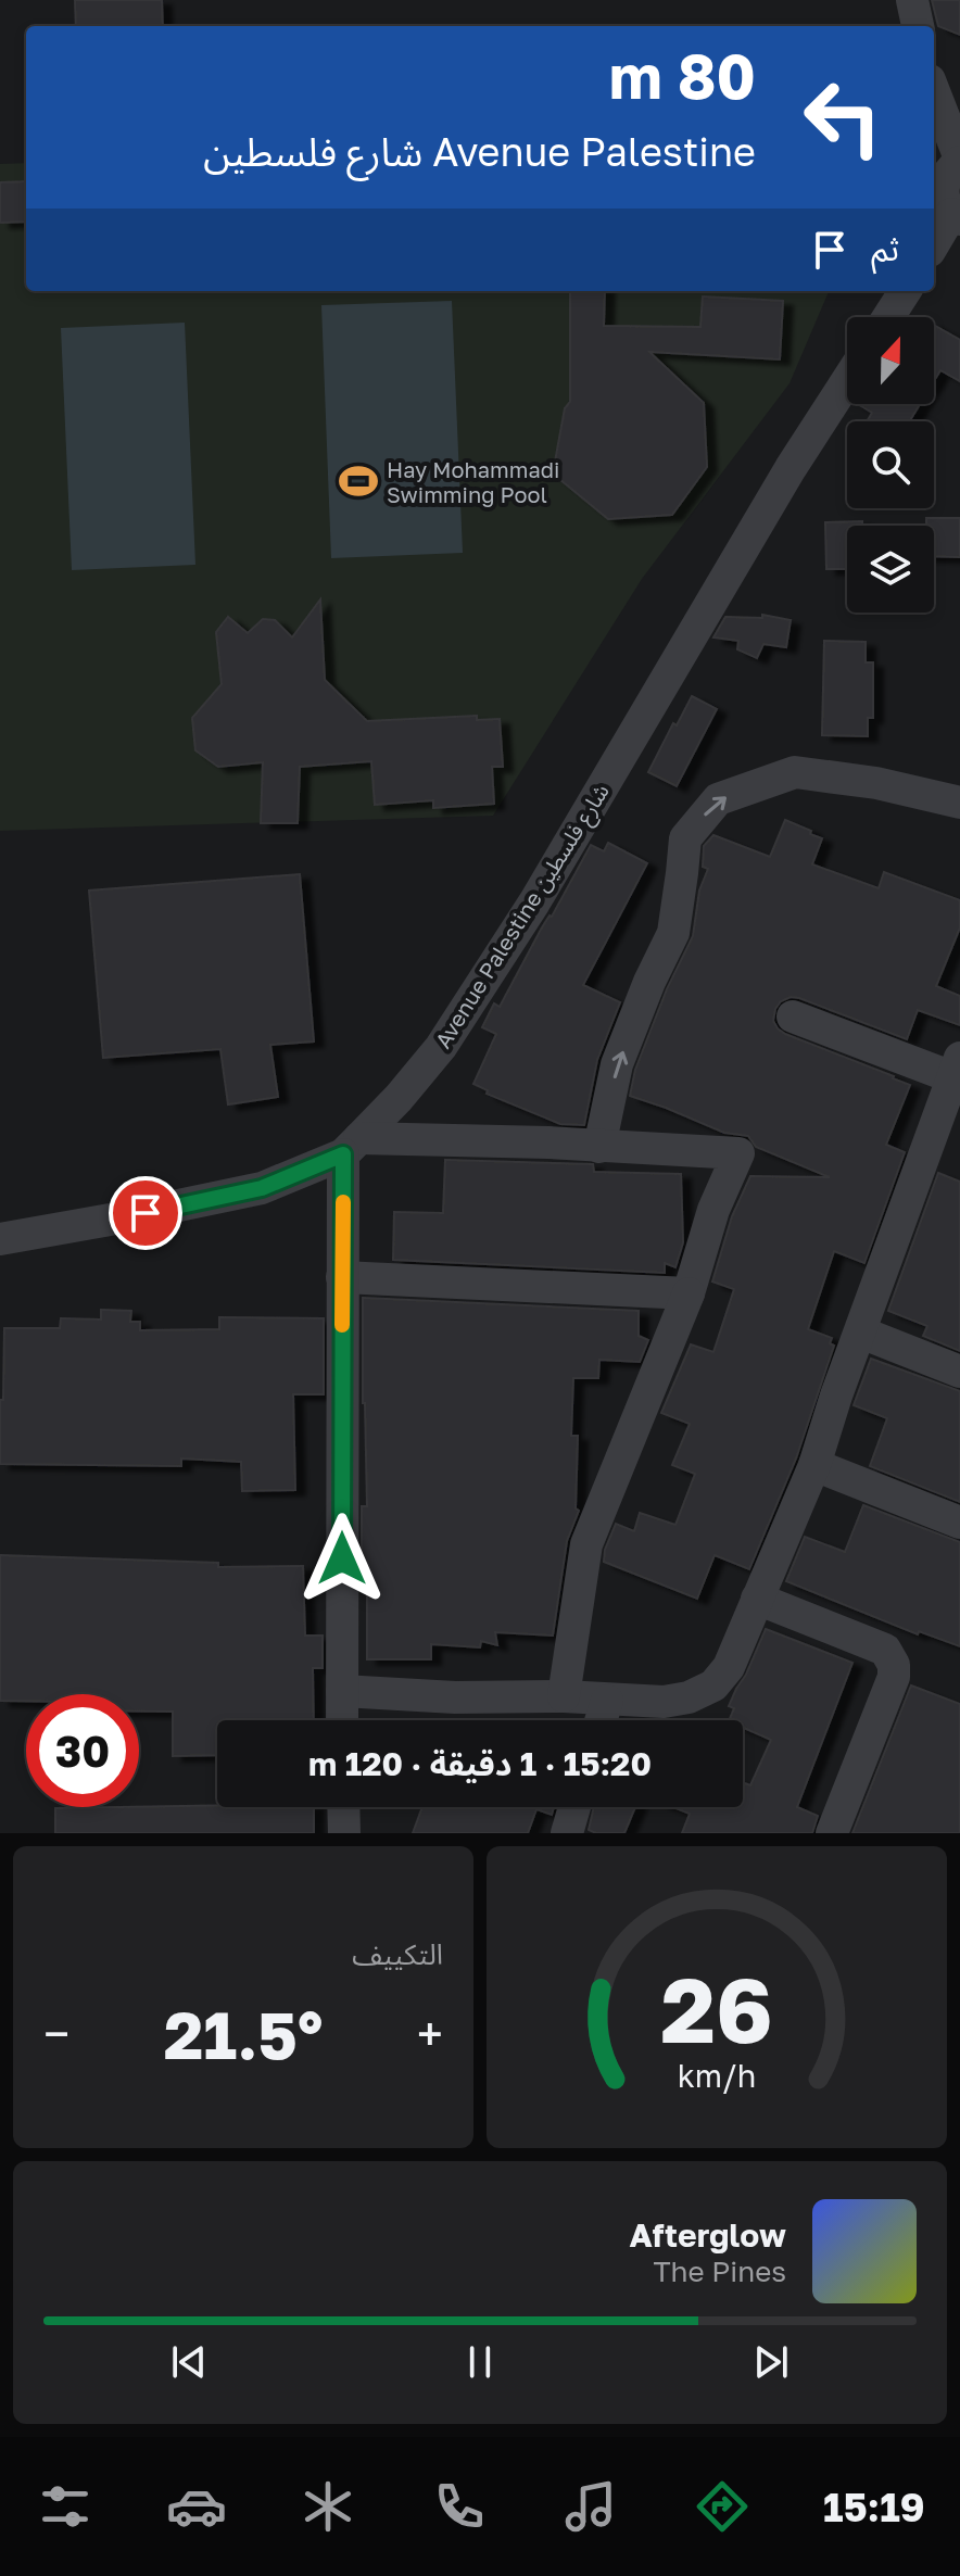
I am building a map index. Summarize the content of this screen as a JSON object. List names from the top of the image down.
{
  "streets": {
    "street": ["Avenue Palestine شارع فلسطين"]
  },
  "places": {
    "sports": ["Hay Mohammadi Swimming Pool"]
  },
  "north": "top",
  "page": {
    "turn": ["80 m", "Avenue Palestine شارع فلسطين"],
    "then": "ثم",
    "limit": "30",
    "trip": "15:20 · 1 دقيقة · 120 m",
    "tile": "التكييف",
    "heat": ["−", "21.5°", "+"],
    "song": ["Afterglow", "The Pines"],
    "tabs": "15:19",
    "gauge": ["26", "km/h"]
  }
}
